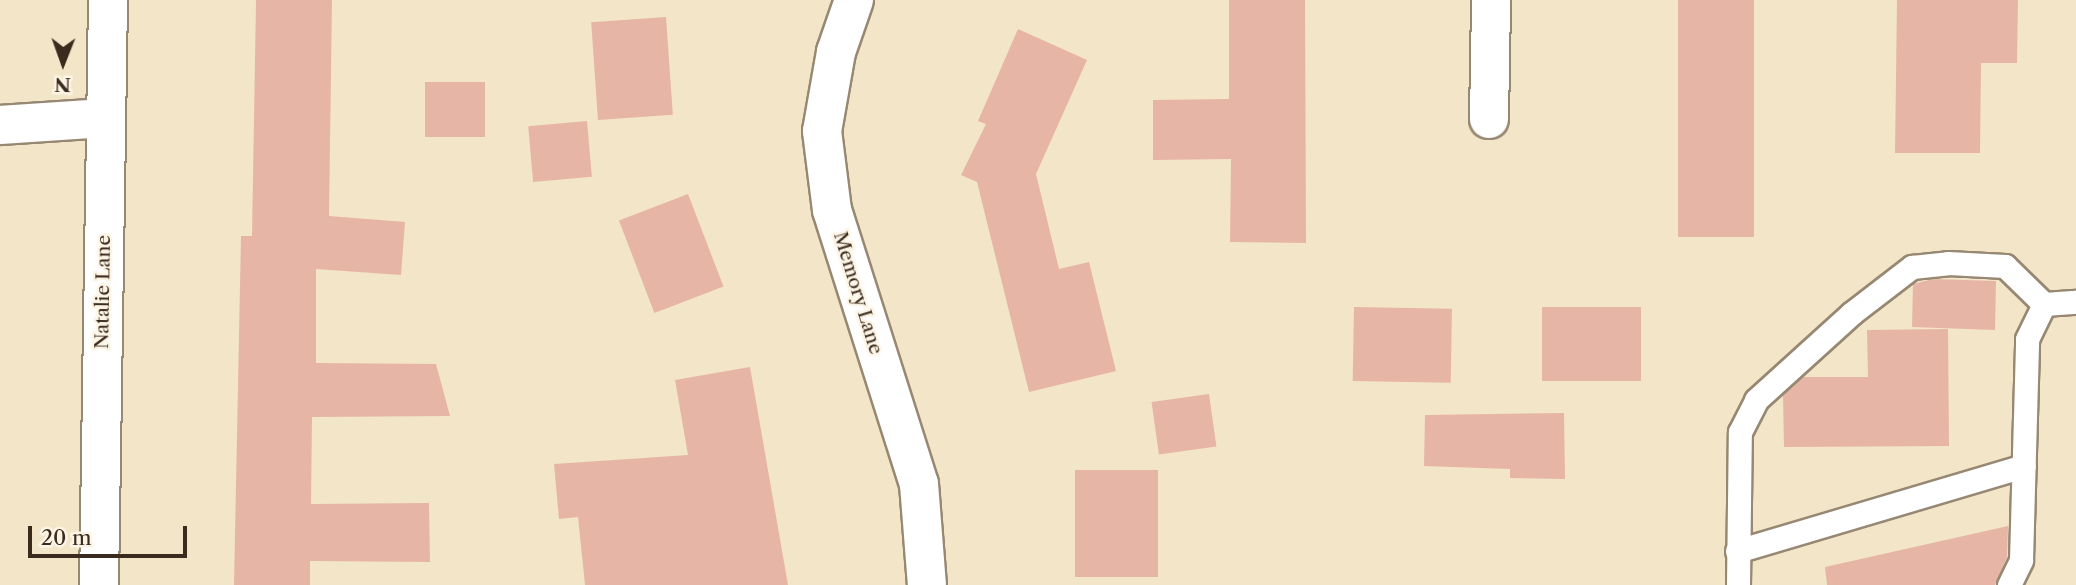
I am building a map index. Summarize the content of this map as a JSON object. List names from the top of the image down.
{
  "streets": {
    "street": ["Natalie Lane", "Memory Lane"]
  },
  "scale_bar": "20 m",
  "north": "bottom"
}
